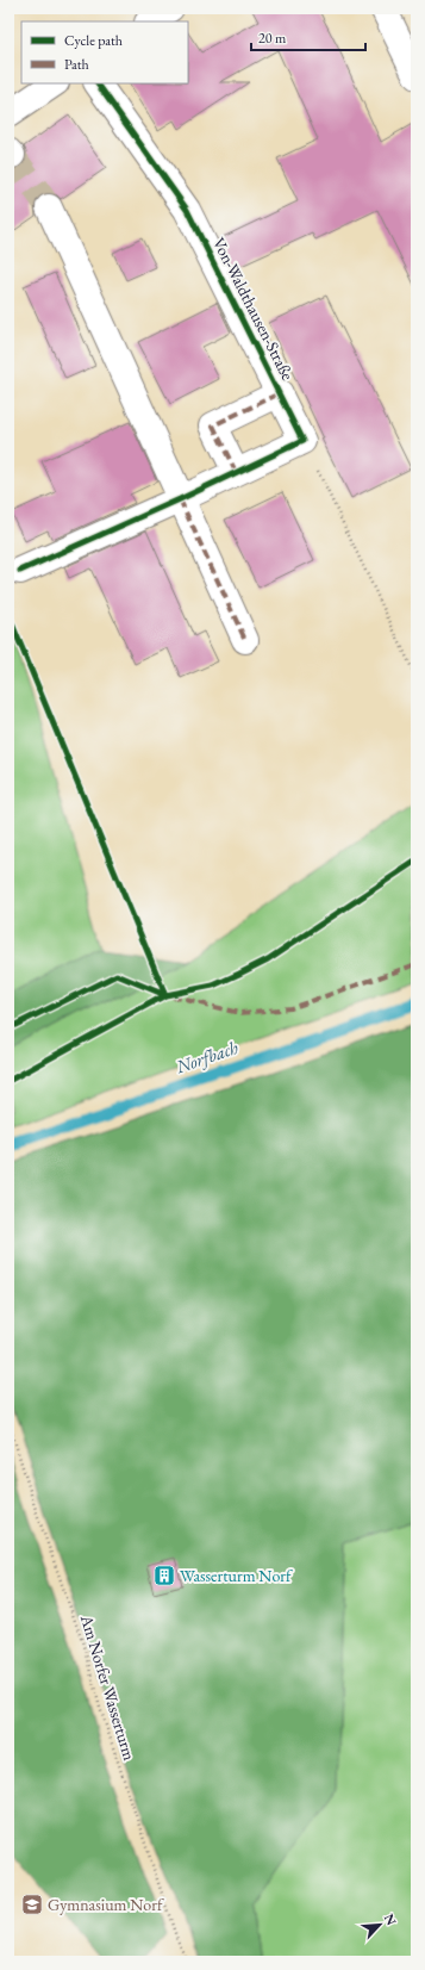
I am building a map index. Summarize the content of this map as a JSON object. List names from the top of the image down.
{
  "streets": {
    "street": ["Von-Waldthausen-Straße"],
    "path": ["Am Norfer Wasserturm"]
  },
  "water": ["Norfbach"],
  "places": {
    "building": ["Wasserturm Norf"],
    "school or university": ["Gymnasium Norf"]
  },
  "legend": ["Cycle path", "Path"],
  "scale_bar": "20 m",
  "north": "top right"
}
